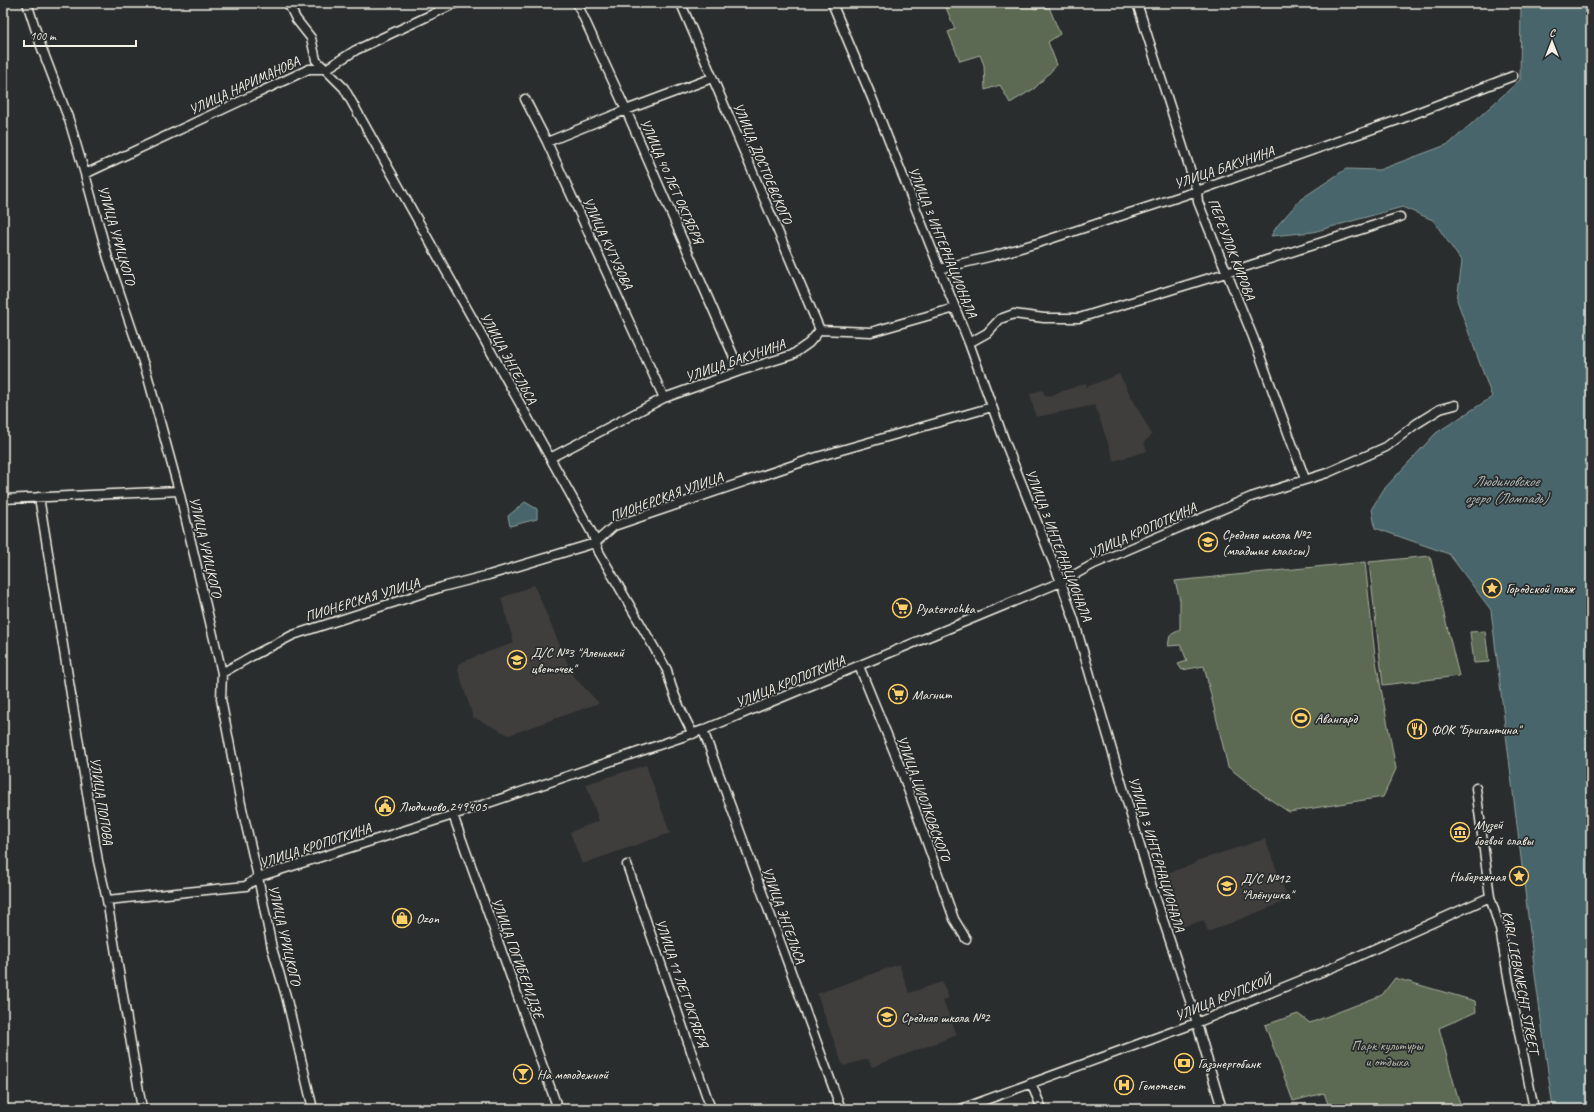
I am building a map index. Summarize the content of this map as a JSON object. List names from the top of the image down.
{
  "streets": {
    "street": [
      "УЛИЦА НАРИМАНОВА",
      "УЛИЦА ДОСТОЕВСКОГО",
      "УЛИЦА БАКУНИНА",
      "УЛИЦА 40 ЛЕТ ОКТЯБРЯ",
      "УЛИЦА УРИЦКОГО",
      "УЛИЦА 3 ИНТЕРНАЦИОНАЛА",
      "УЛИЦА КУТУЗОВА",
      "ПЕРЕУЛОК КИРОВА",
      "УЛИЦА ЭНГЕЛЬСА",
      "ПИОНЕРСКАЯ УЛИЦА",
      "УЛИЦА КРОПОТКИНА",
      "УЛИЦА ЦИОЛКОВСКОГО",
      "УЛИЦА ПОПОВА",
      "УЛИЦА ГОГИБЕРИДЗЕ",
      "KARL LIEBKNECHT STREET",
      "УЛИЦА 11 ЛЕТ ОКТЯБРЯ",
      "УЛИЦА КРУПСКОЙ"
    ]
  },
  "crossings": [
    ["УЛИЦА НАРИМАНОВА", "УЛИЦА УРИЦКОГО"],
    ["УЛИЦА НАРИМАНОВА", "УЛИЦА ЭНГЕЛЬСА"],
    ["УЛИЦА ДОСТОЕВСКОГО", "УЛИЦА БАКУНИНА"],
    ["УЛИЦА БАКУНИНА", "УЛИЦА 40 ЛЕТ ОКТЯБРЯ"],
    ["УЛИЦА БАКУНИНА", "УЛИЦА 3 ИНТЕРНАЦИОНАЛА"],
    ["УЛИЦА БАКУНИНА", "УЛИЦА КУТУЗОВА"],
    ["УЛИЦА БАКУНИНА", "ПЕРЕУЛОК КИРОВА"],
    ["УЛИЦА БАКУНИНА", "УЛИЦА ЭНГЕЛЬСА"],
    ["УЛИЦА УРИЦКОГО", "ПИОНЕРСКАЯ УЛИЦА"],
    ["УЛИЦА УРИЦКОГО", "УЛИЦА КРОПОТКИНА"],
    ["УЛИЦА 3 ИНТЕРНАЦИОНАЛА", "ПИОНЕРСКАЯ УЛИЦА"],
    ["УЛИЦА 3 ИНТЕРНАЦИОНАЛА", "УЛИЦА КРОПОТКИНА"],
    ["УЛИЦА 3 ИНТЕРНАЦИОНАЛА", "УЛИЦА КРУПСКОЙ"],
    ["ПЕРЕУЛОК КИРОВА", "УЛИЦА КРОПОТКИНА"],
    ["УЛИЦА ЭНГЕЛЬСА", "ПИОНЕРСКАЯ УЛИЦА"],
    ["УЛИЦА ЭНГЕЛЬСА", "УЛИЦА КРОПОТКИНА"],
    ["УЛИЦА КРОПОТКИНА", "УЛИЦА ЦИОЛКОВСКОГО"],
    ["УЛИЦА КРОПОТКИНА", "УЛИЦА ПОПОВА"],
    ["УЛИЦА КРОПОТКИНА", "УЛИЦА ГОГИБЕРИДЗЕ"],
    ["KARL LIEBKNECHT STREET", "УЛИЦА КРУПСКОЙ"]
  ],
  "water": ["Людиновское озеро (Ломпадь)"],
  "parks": ["Парк культуры и отдыха"],
  "places": {
    "school or university": [
      "Средняя школа №2 (младшие классы)",
      "Д/С №3 \"Аленький цветочек\"",
      "Д/С №12 \"Алёнушка\"",
      "Средняя школа №2"
    ],
    "place": ["Городской пляж", "Набережная"],
    "supermarket": ["Pyaterochka", "Магнит"],
    "sports": ["Авангард"],
    "restaurant": ["ФОК \"Бригантина\""],
    "public building": ["Людиново 249405"],
    "museum": ["Музей боевой славы"],
    "shop": ["Ozon"],
    "bank": ["Газэнергобанк"],
    "bar": ["На молодежной"],
    "hospital": ["Гемотест"]
  },
  "scale_bar": "100 m",
  "north": "top"
}
